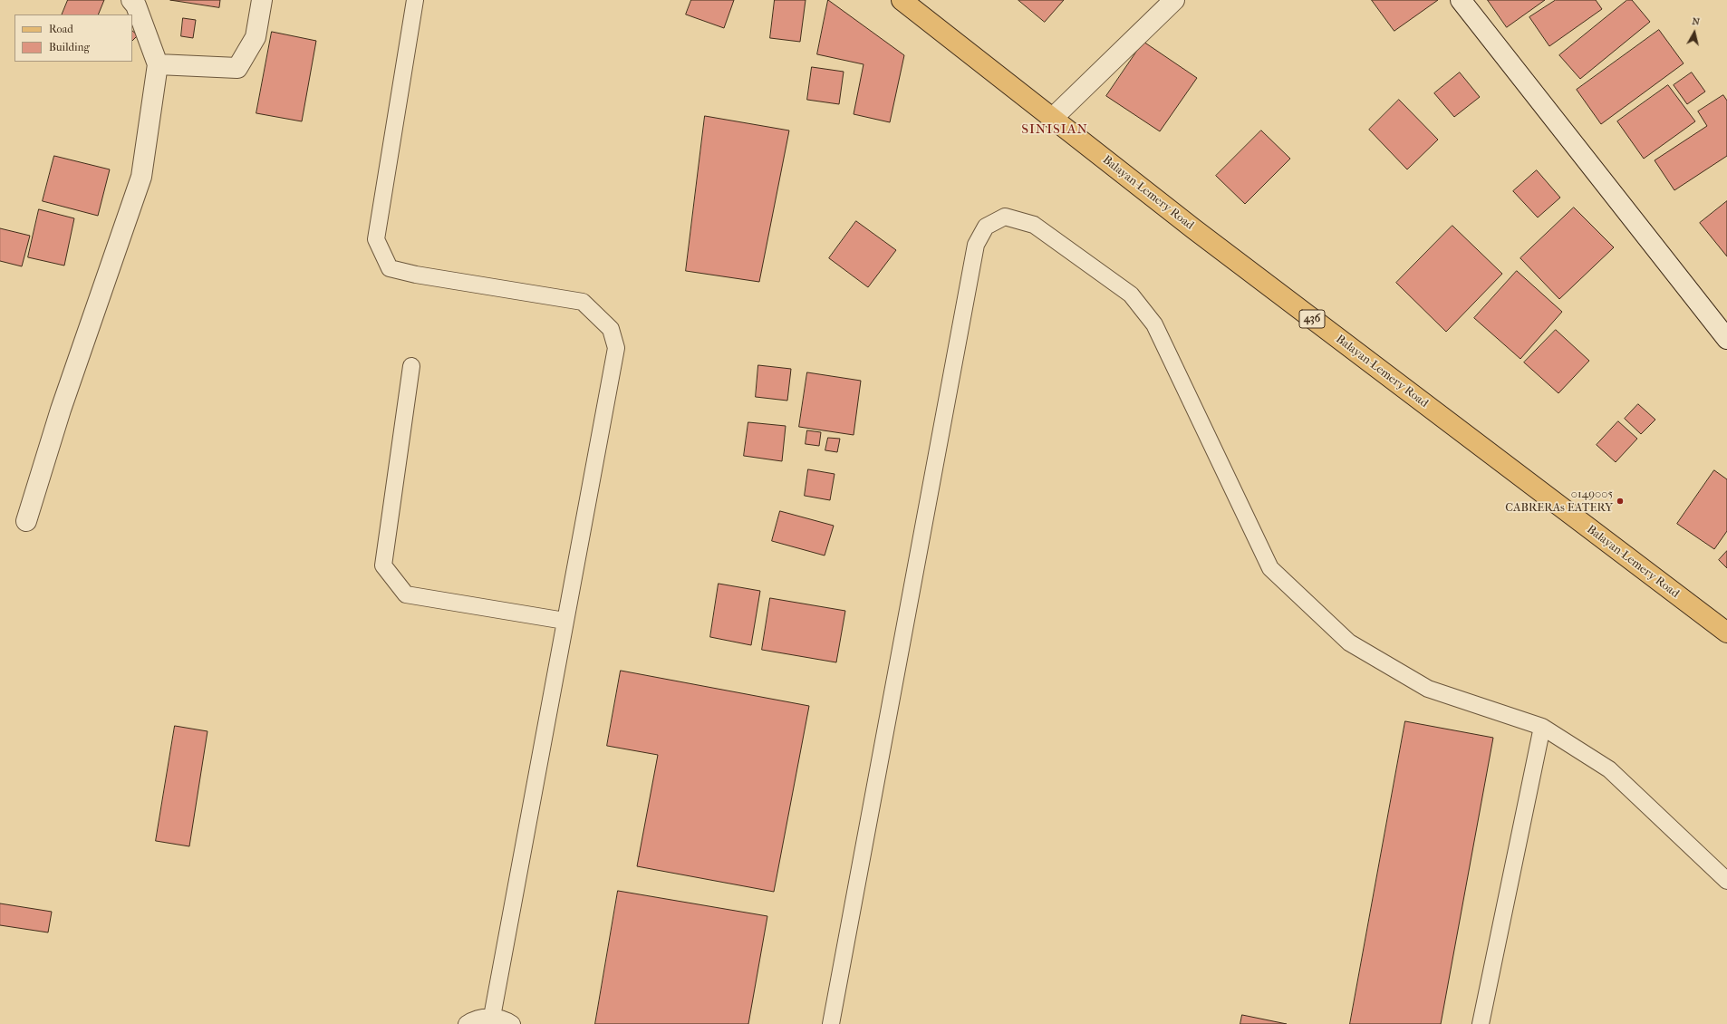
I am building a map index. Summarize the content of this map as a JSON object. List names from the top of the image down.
{
  "streets": {
    "main road": ["Balayan-Lemery Road", "436"]
  },
  "districts": ["SINISIAN"],
  "places": ["0149005 CABRERAs EATERY"],
  "legend": ["Road", "Building"],
  "north": "top"
}
